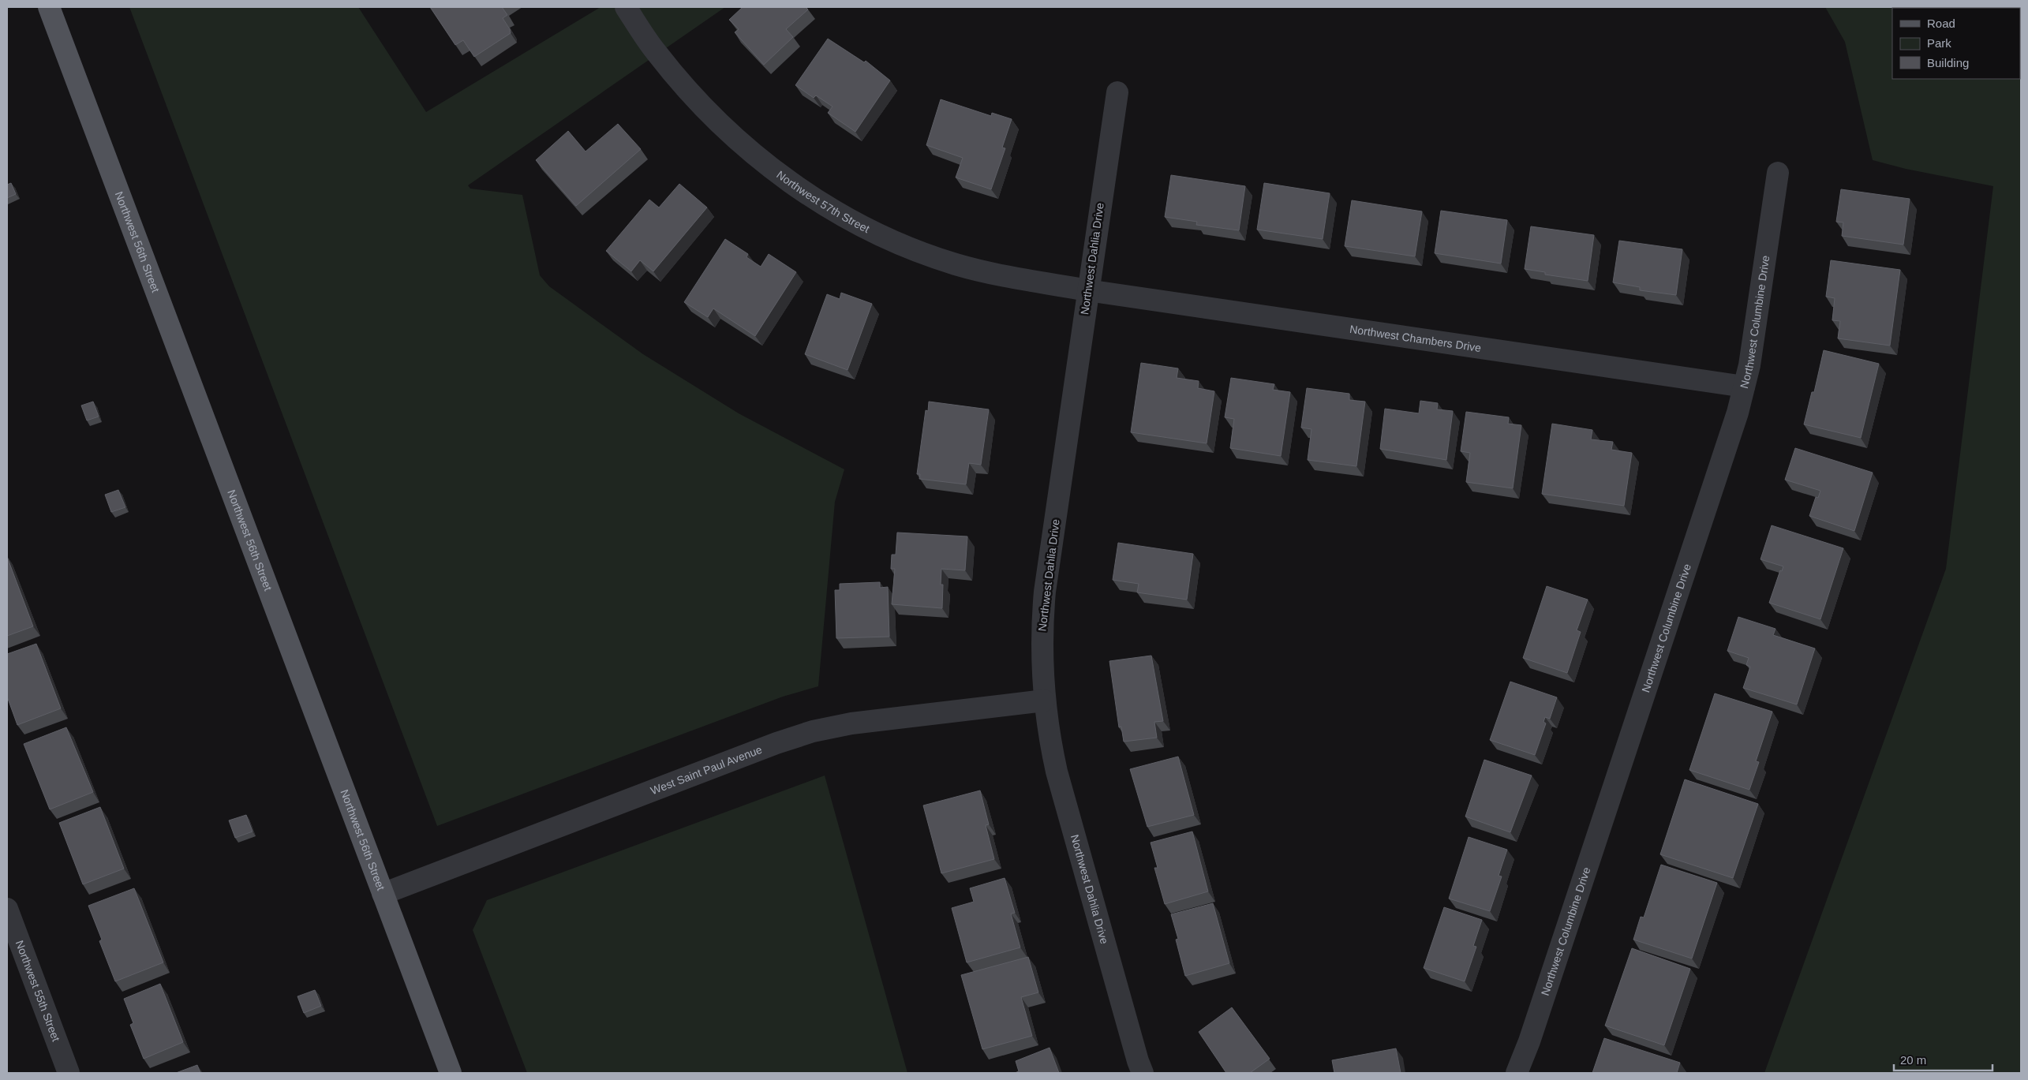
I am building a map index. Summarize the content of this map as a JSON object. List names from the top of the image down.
{
  "streets": {
    "main road": ["Northwest 56th Street"],
    "street": [
      "Northwest 57th Street",
      "Northwest Dahlia Drive",
      "Northwest Columbine Drive",
      "Northwest Chambers Drive",
      "West Saint Paul Avenue",
      "Northwest 55th Street"
    ]
  },
  "crossings": [
    ["Northwest 57th Street", "Northwest Dahlia Drive"],
    ["Northwest 57th Street", "Northwest Chambers Drive"],
    ["Northwest 56th Street", "West Saint Paul Avenue"],
    ["Northwest Dahlia Drive", "Northwest Chambers Drive"],
    ["Northwest Dahlia Drive", "West Saint Paul Avenue"],
    ["Northwest Columbine Drive", "Northwest Chambers Drive"]
  ],
  "legend": ["Road", "Park", "Building"],
  "scale_bar": "20 m"
}
